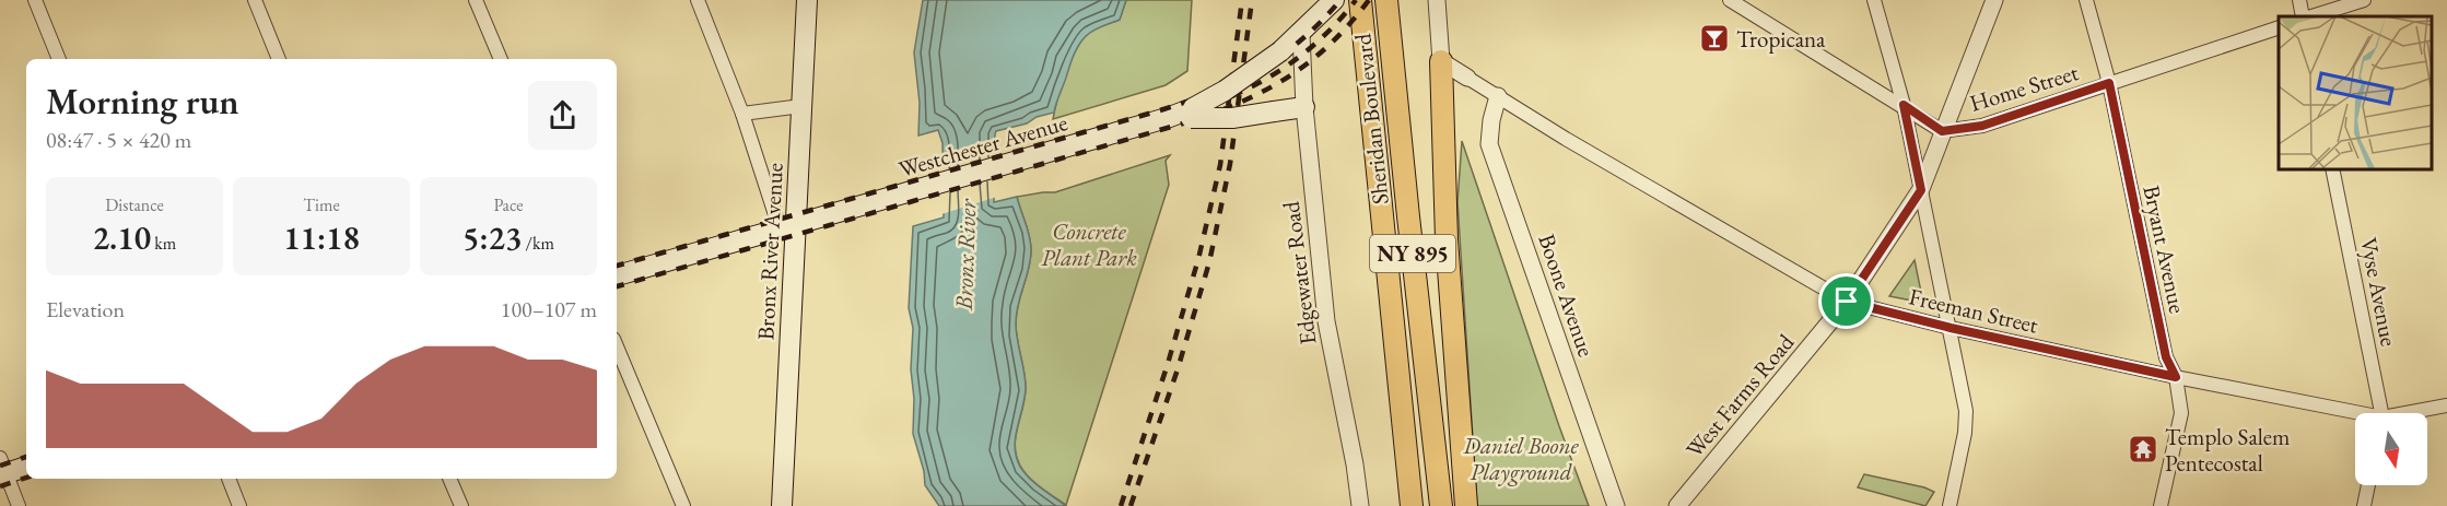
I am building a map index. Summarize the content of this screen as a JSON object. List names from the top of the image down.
{
  "streets": {
    "main road": [
      "Sheridan Boulevard",
      "Westchester Avenue",
      "Bronx River Avenue",
      "NY 895"
    ],
    "street": [
      "Home Street",
      "Bryant Avenue",
      "Edgewater Road",
      "Vyse Avenue",
      "Boone Avenue",
      "Freeman Street",
      "West Farms Road"
    ]
  },
  "crossings": [
    ["Home Street", "Bryant Avenue"],
    ["Home Street", "West Farms Road"],
    ["Westchester Avenue", "Bronx River Avenue"],
    ["Westchester Avenue", "Edgewater Road"],
    ["Bryant Avenue", "Freeman Street"],
    ["Boone Avenue", "Freeman Street"],
    ["Freeman Street", "West Farms Road"]
  ],
  "water": ["Bronx River"],
  "parks": ["Concrete Plant Park", "Daniel Boone Playground"],
  "places": {
    "bar": ["Tropicana"],
    "temple": ["Templo Salem Pentecostal"]
  },
  "north": "bottom",
  "page": {
    "heading": ["Morning run", "08:47 · 5 × 420 m"],
    "stats": [
      ["Distance", "2.10 km"],
      ["Time", "11:18"],
      ["Pace", "5:23 /km"]
    ],
    "chart": ["Elevation", "100–107 m"]
  }
}
